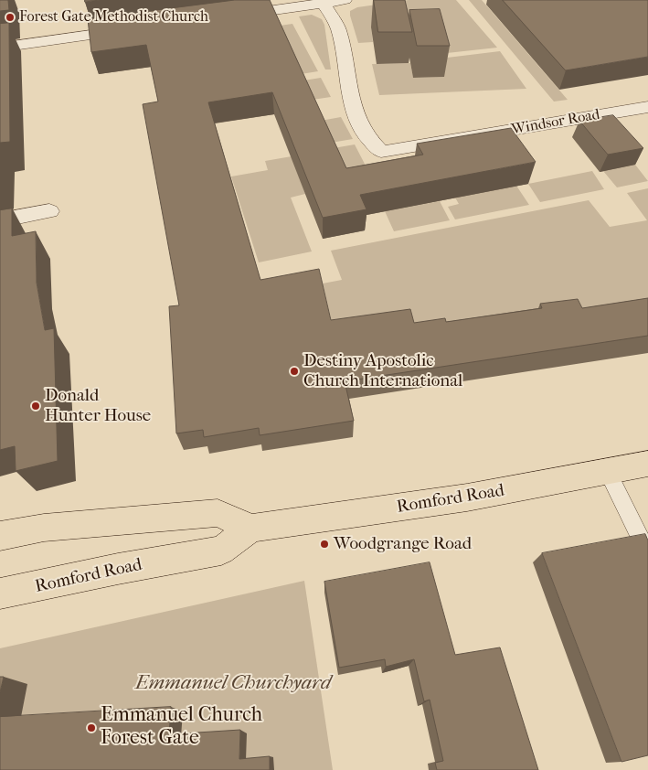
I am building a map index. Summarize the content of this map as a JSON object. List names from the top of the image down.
{
  "streets": {
    "main road": ["Romford Road"],
    "street": ["Windsor Road"]
  },
  "parks": ["Emmanuel Churchyard"],
  "places": [
    "Forest Gate Methodist Church",
    "Destiny Apostolic Church International",
    "Donald Hunter House",
    "Woodgrange Road",
    "Emmanuel Church Forest Gate"
  ]
}
